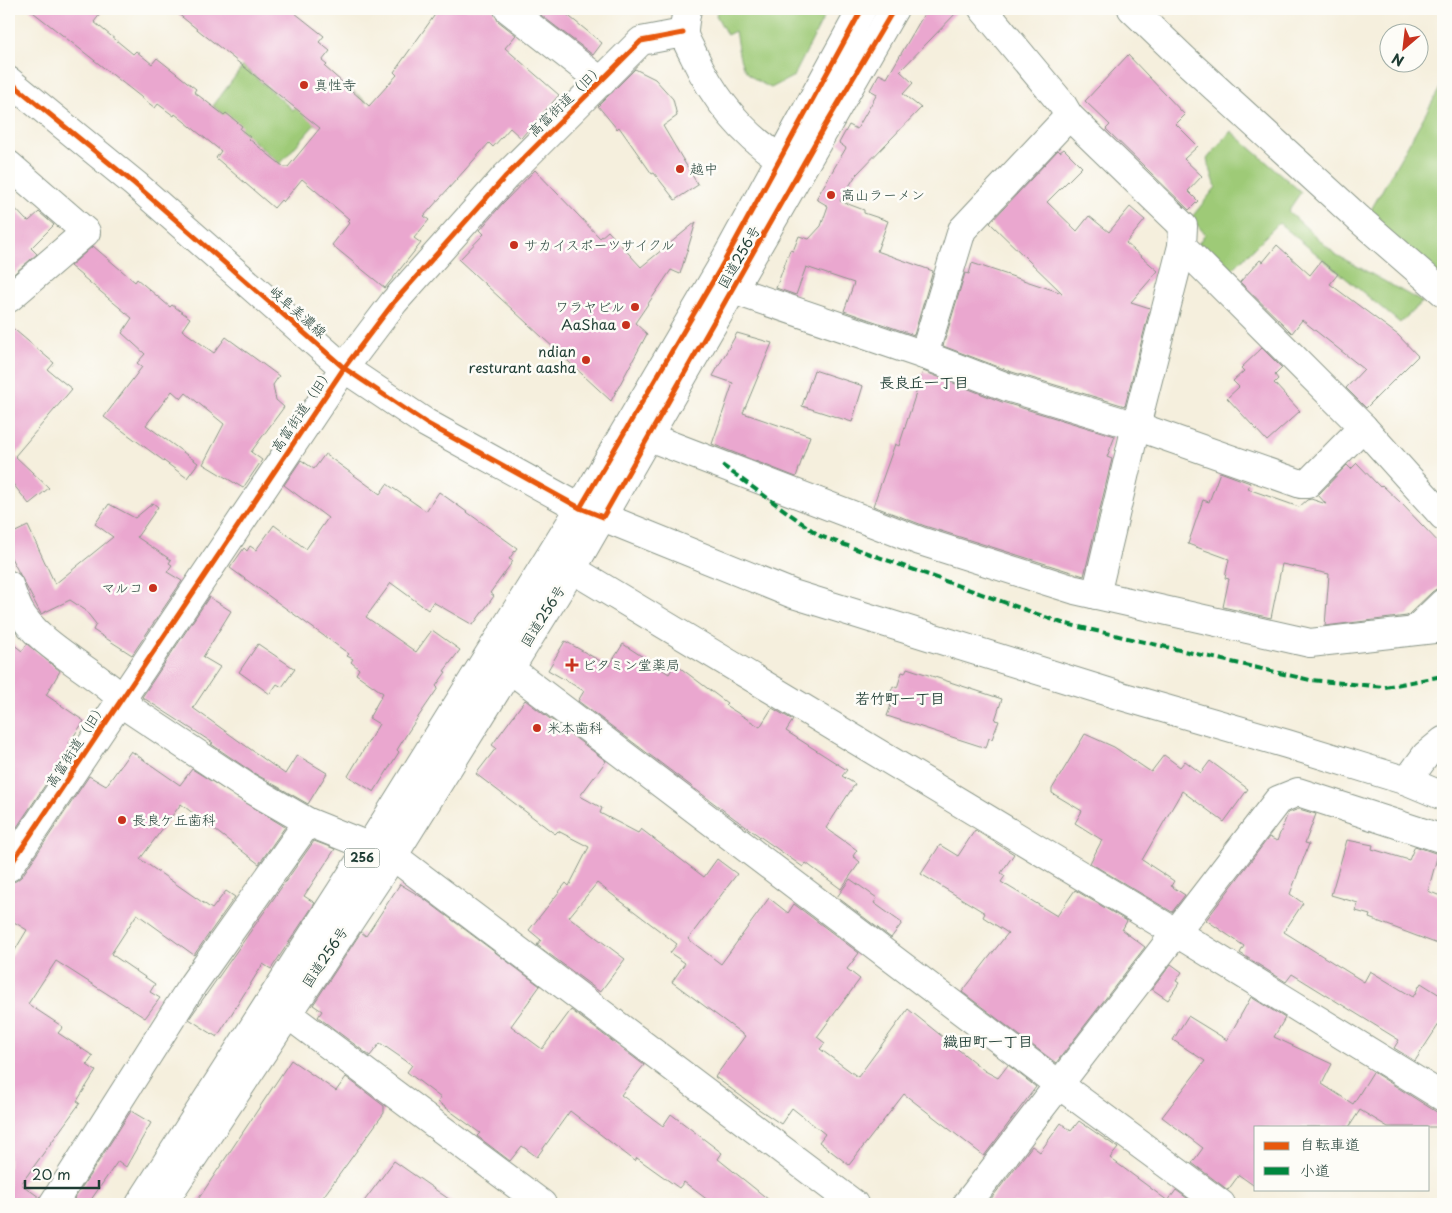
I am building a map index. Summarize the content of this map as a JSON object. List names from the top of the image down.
{
  "streets": {
    "main road": [
      "高富街道（旧）",
      "国道256号",
      "岐阜美濃線",
      "256"
    ]
  },
  "crossings": [
    ["高富街道（旧）", "岐阜美濃線"],
    ["国道256号", "岐阜美濃線"]
  ],
  "districts": ["長良丘一丁目", "若竹町一丁目", "織田町一丁目"],
  "places": {
    "other": [
      "真性寺",
      "越中",
      "高山ラーメン",
      "サカイスポーツサイクル",
      "ワラヤビル",
      "AaShaa",
      "ndian resturant aasha",
      "マルコ",
      "米本歯科",
      "長良ケ丘歯科"
    ],
    "health": ["ビタミン堂薬局"]
  },
  "legend": ["自転車道", "小道"],
  "scale_bar": "20 m",
  "north": "bottom left"
}
